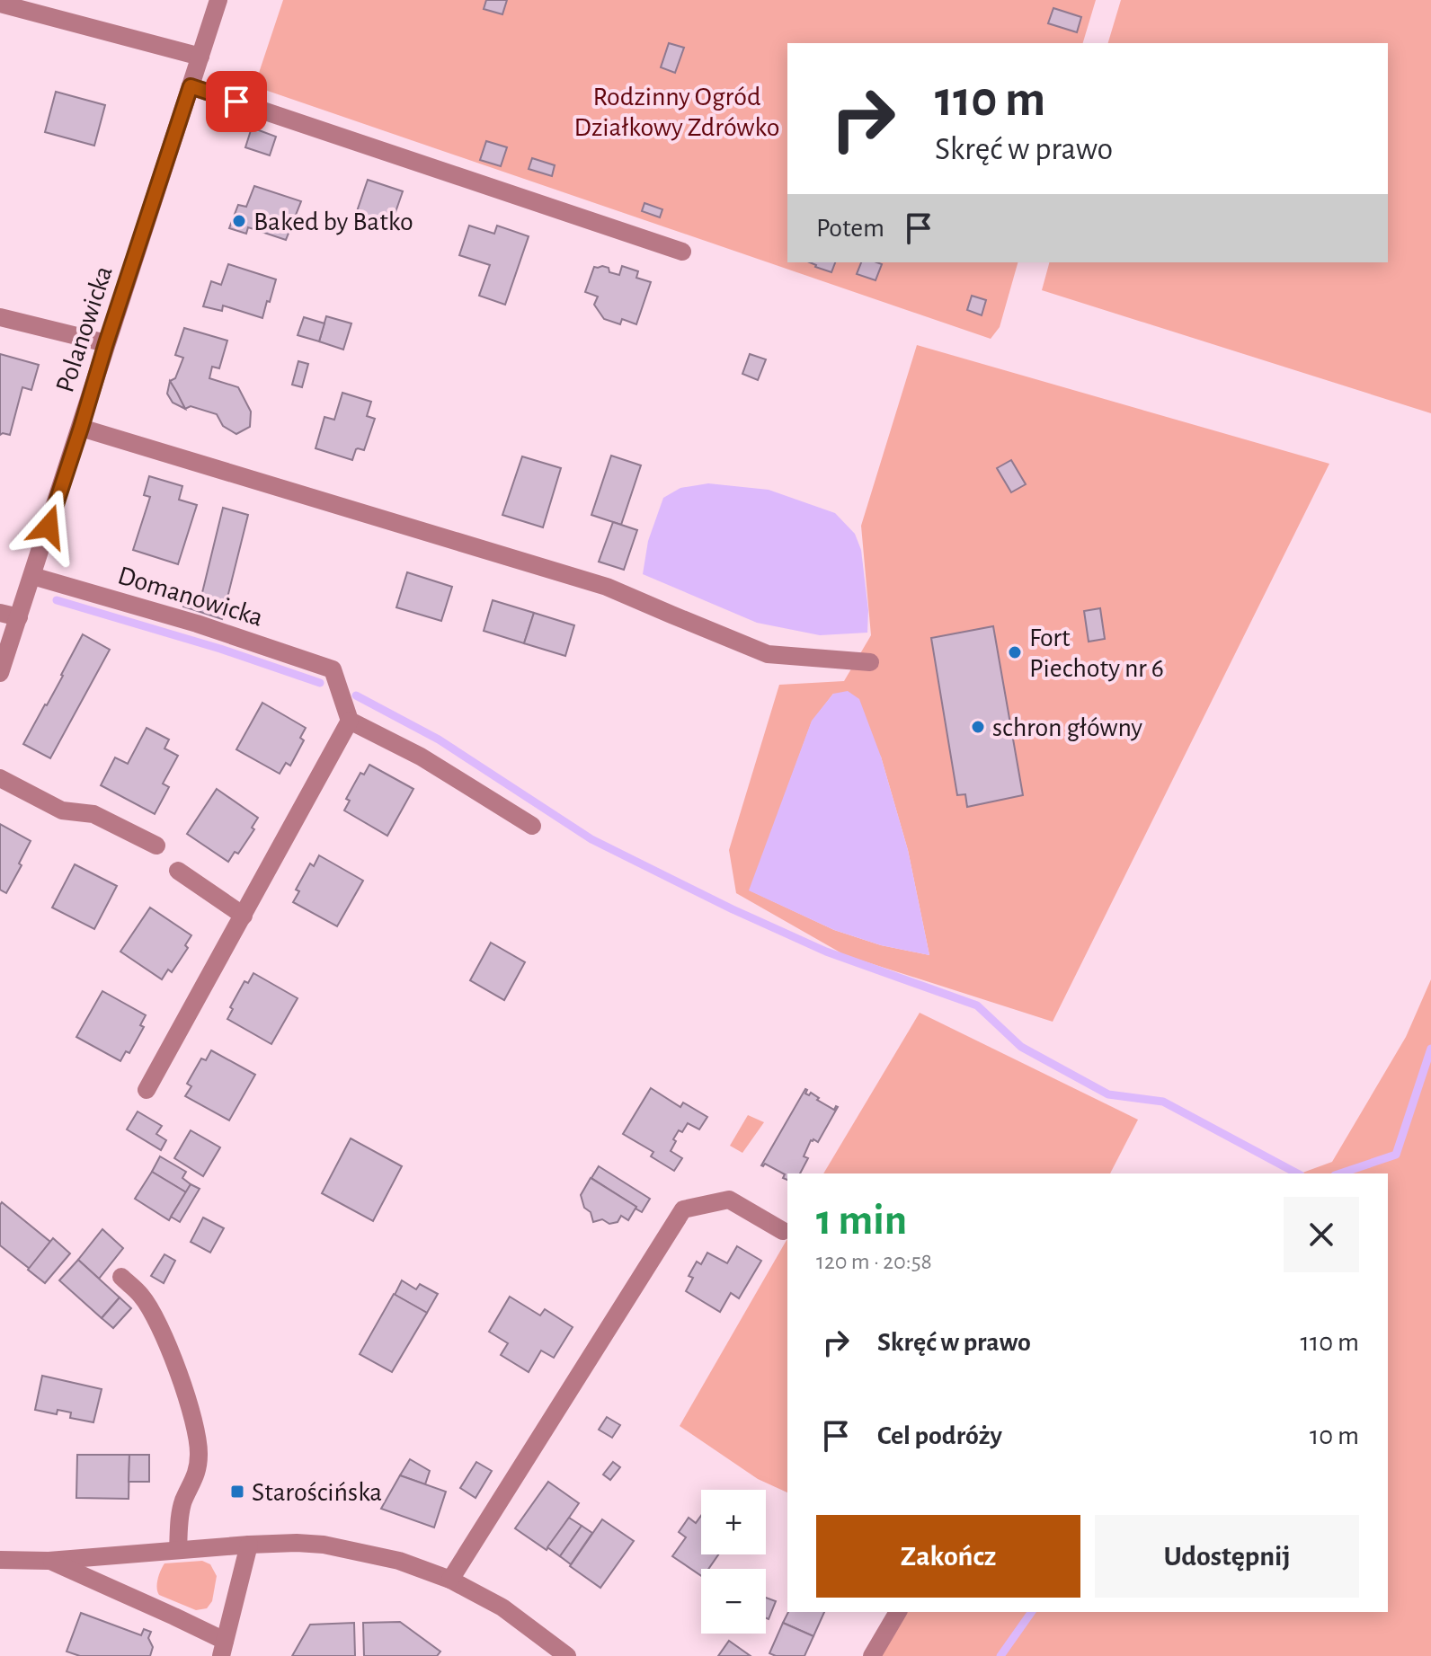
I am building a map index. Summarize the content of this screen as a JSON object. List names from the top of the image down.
{
  "streets": {
    "street": ["Polanowicka", "Domanowicka"]
  },
  "crossings": [
    ["Polanowicka", "Domanowicka"]
  ],
  "parks": ["Rodzinny Ogród Działkowy Zdrówko"],
  "places": {
    "other": ["Baked by Batko", "Fort Piechoty nr 6", "schron główny"],
    "transit": ["Starościńska"]
  },
  "page": {
    "turn": ["110 m", "Skręć w prawo"],
    "then": "Potem",
    "heading": ["1 min", "120 m · 20:58"],
    "list": [
      {
        "name": "Skręć w prawo",
        "value": "110 m"
      },
      {
        "name": "Cel podróży",
        "value": "10 m"
      }
    ],
    "map_buttons": ["+", "−"],
    "buttons": ["Zakończ", "Udostępnij"]
  }
}
